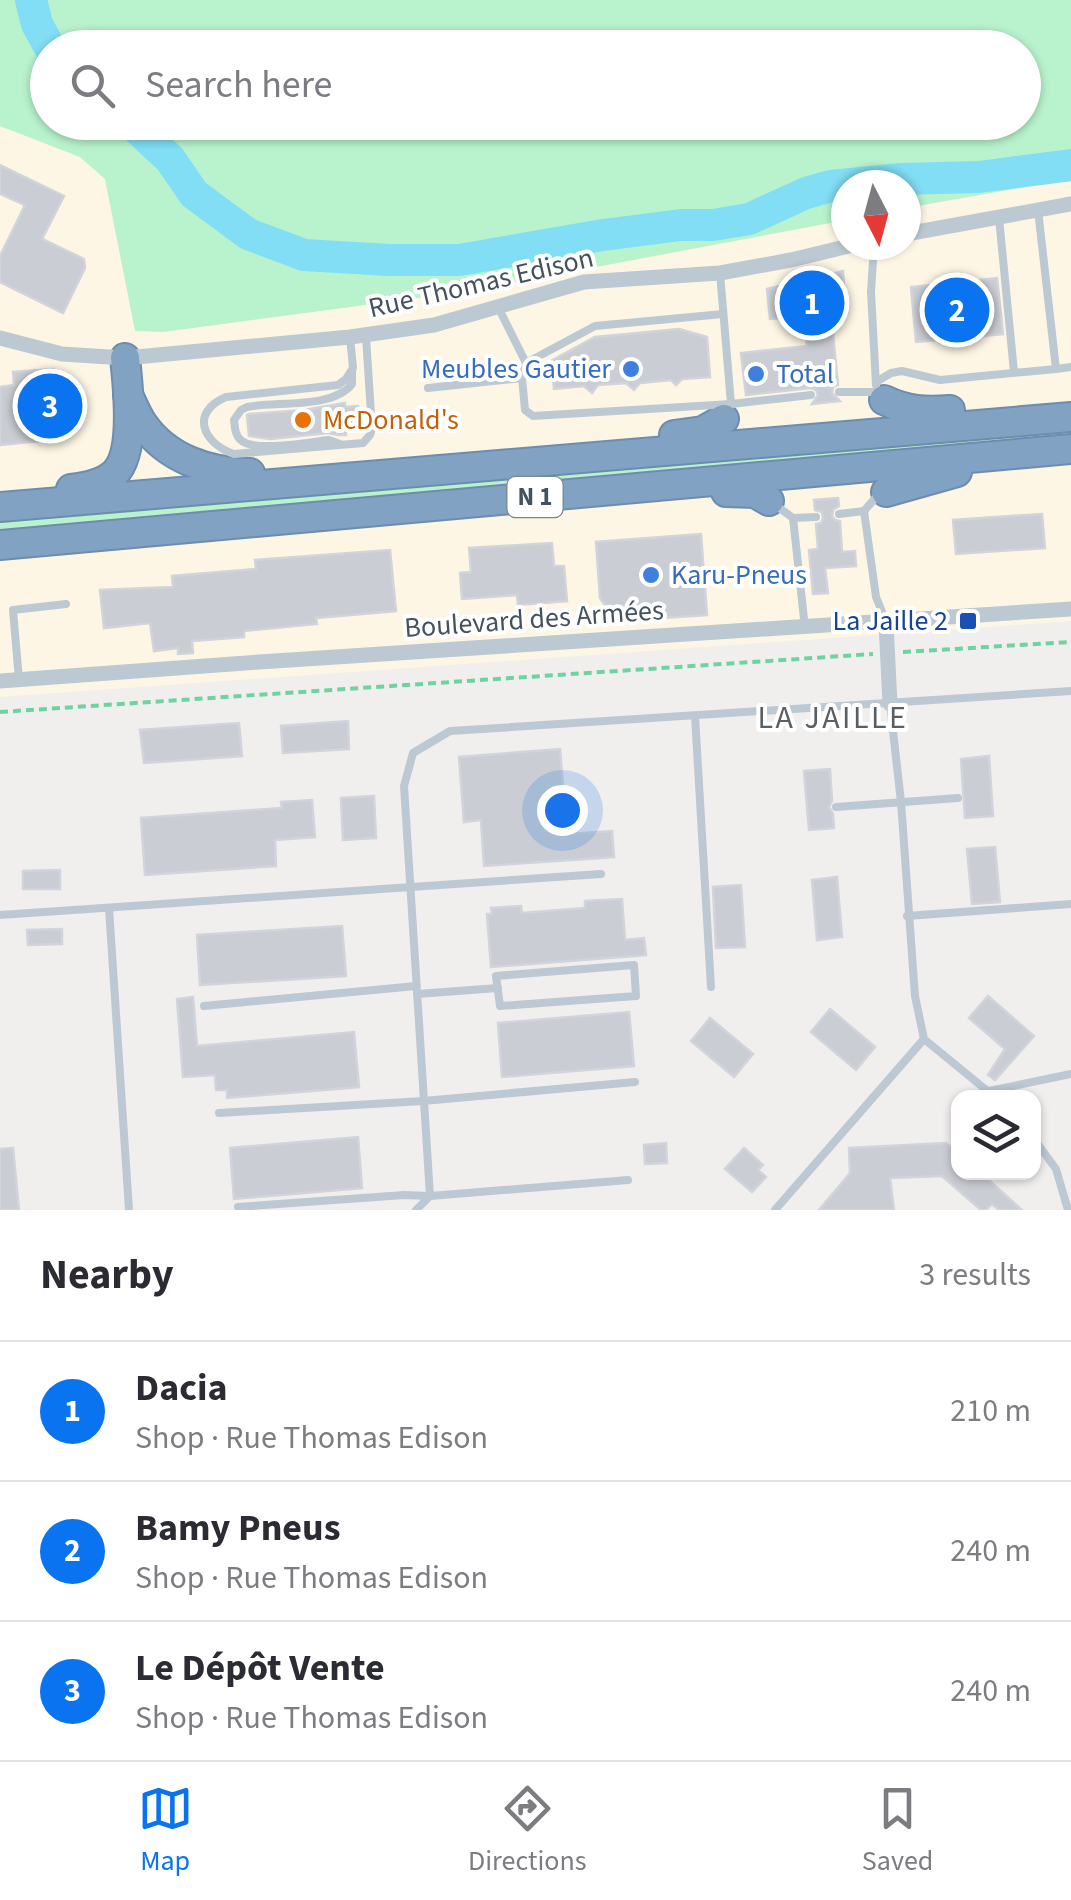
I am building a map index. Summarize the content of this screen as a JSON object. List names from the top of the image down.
{
  "streets": {
    "highway": ["N 1"],
    "street": ["Rue Thomas Edison", "Boulevard des Armées"]
  },
  "districts": ["LA JAILLE"],
  "places": {
    "other": [
      "Meubles Gautier",
      "Total",
      "McDonald's",
      "Karu-Pneus"
    ],
    "transit": ["La Jaille 2"]
  },
  "north": "bottom",
  "page": {
    "search": "Search here",
    "pins": ["1", "2", "3"],
    "heading": ["Nearby", "3 results"],
    "list": [
      {
        "mark": "1",
        "name": "Dacia",
        "note": "Shop · Rue Thomas Edison",
        "value": "210 m"
      },
      {
        "mark": "2",
        "name": "Bamy Pneus",
        "note": "Shop · Rue Thomas Edison",
        "value": "240 m"
      },
      {
        "mark": "3",
        "name": "Le Dépôt Vente",
        "note": "Shop · Rue Thomas Edison",
        "value": "240 m"
      }
    ],
    "nav": ["Map", "Directions", "Saved"]
  }
}
